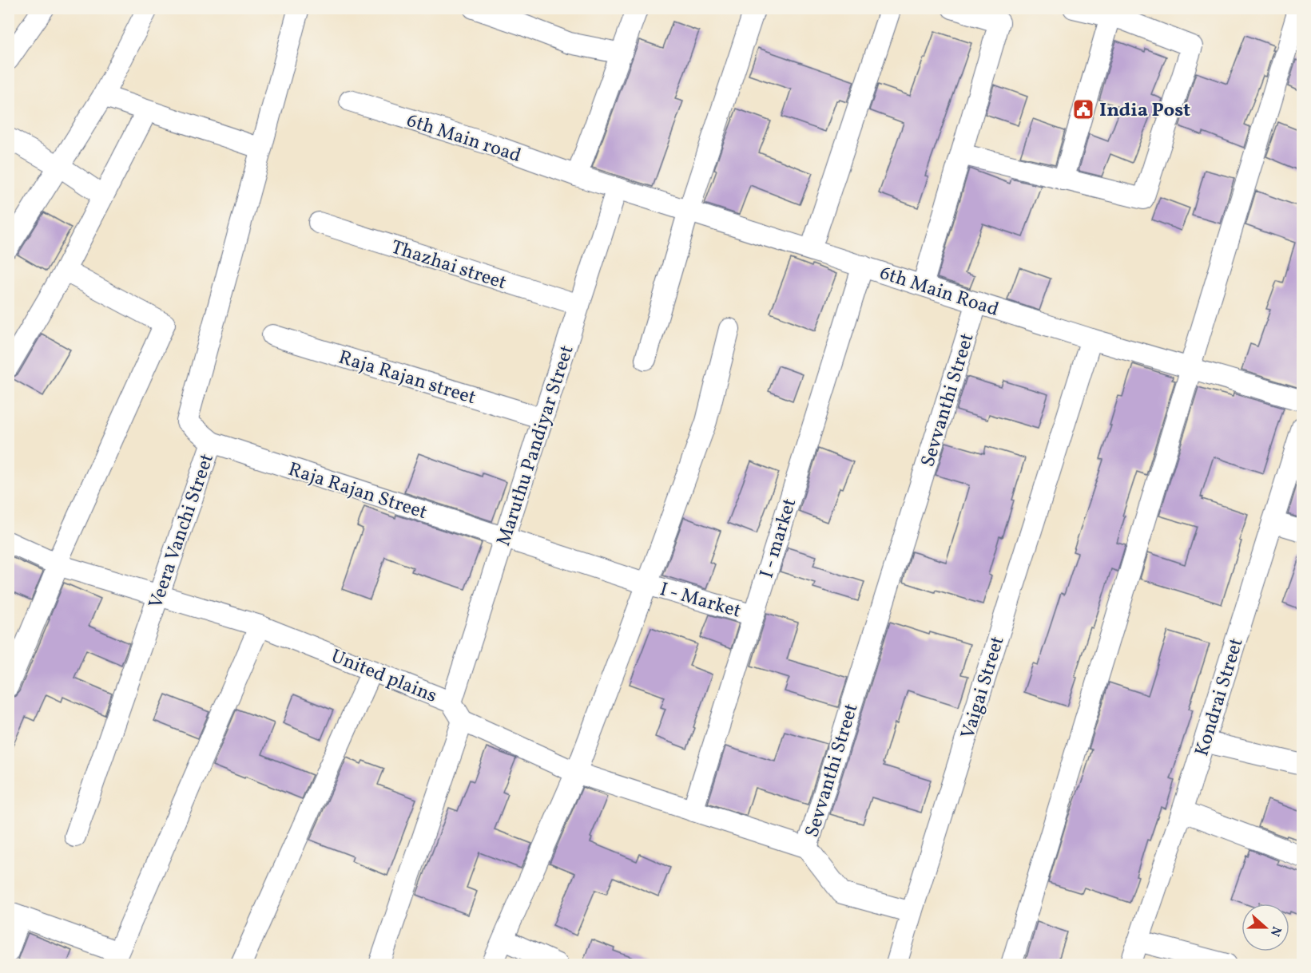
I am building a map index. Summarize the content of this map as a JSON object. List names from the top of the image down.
{
  "streets": {
    "street": [
      "6th Main road",
      "Thazhai street",
      "6th Main Road",
      "Raja Rajan street",
      "Sevvanthi Street",
      "Maruthu Pandiyar Street",
      "Raja Rajan Street",
      "Veera Vanchi Street",
      "I - market",
      "I - Market",
      "United plains",
      "Vaigai Street",
      "Kondrai Street"
    ]
  },
  "crossings": [
    ["6th Main road", "6th Main Road"],
    ["Thazhai street", "Maruthu Pandiyar Street"],
    ["6th Main Road", "Sevvanthi Street"],
    ["6th Main Road", "Maruthu Pandiyar Street"],
    ["6th Main Road", "I - market"],
    ["6th Main Road", "Vaigai Street"],
    ["Raja Rajan street", "Maruthu Pandiyar Street"],
    ["Sevvanthi Street", "I - market"],
    ["Maruthu Pandiyar Street", "Raja Rajan Street"],
    ["Maruthu Pandiyar Street", "United plains"],
    ["Raja Rajan Street", "Veera Vanchi Street"],
    ["Raja Rajan Street", "I - Market"],
    ["Veera Vanchi Street", "United plains"],
    ["I - market", "I - Market"]
  ],
  "places": {
    "public building": ["India Post"]
  },
  "north": "right"
}
